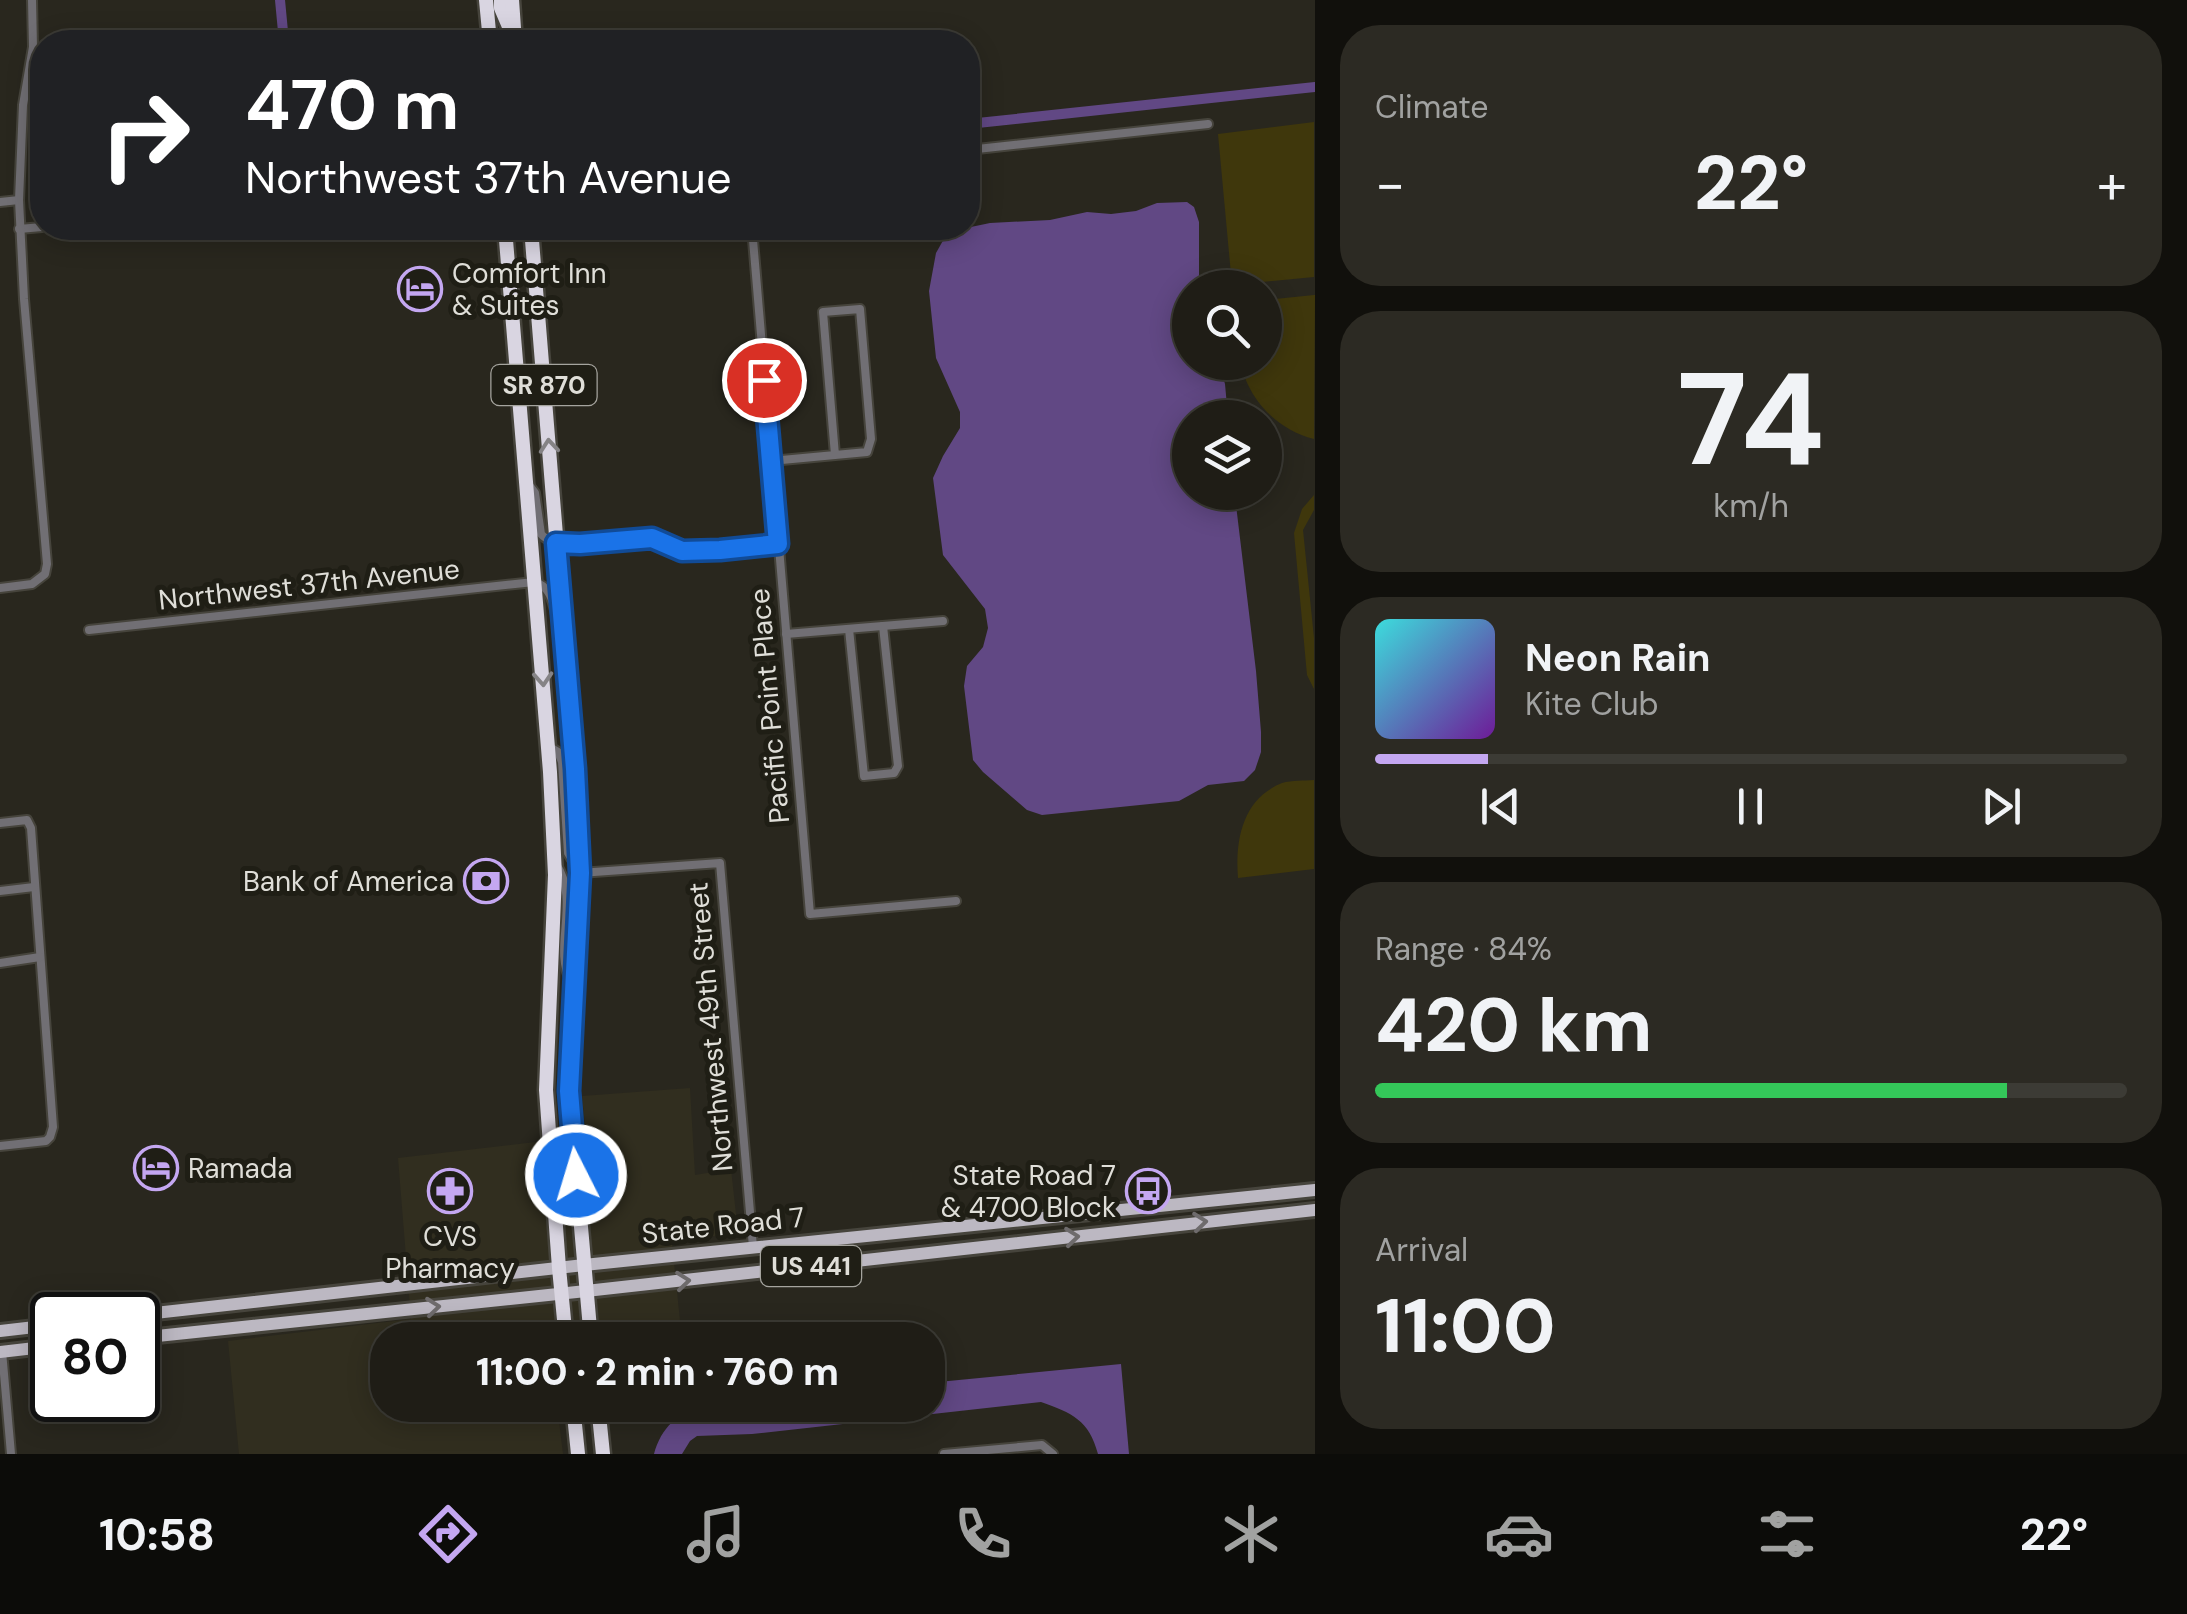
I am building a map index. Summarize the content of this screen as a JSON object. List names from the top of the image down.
{
  "streets": {
    "highway": ["SR 870"],
    "main road": ["State Road 7", "US 441"],
    "street": ["Northwest 37th Avenue", "Pacific Point Place", "Northwest 49th Street"]
  },
  "crossings": [
    ["SR 870", "Northwest 37th Avenue"],
    ["SR 870", "Northwest 49th Street"],
    ["SR 870", "State Road 7"],
    ["Northwest 49th Street", "State Road 7"]
  ],
  "places": {
    "hotel": ["Comfort Inn & Suites", "Ramada"],
    "bank": ["Bank of America"],
    "pharmacy": ["CVS Pharmacy"],
    "bus stop": ["State Road 7 & 4700 Block"]
  },
  "page": {
    "tile": [
      "Climate",
      ["74", "km/h"],
      ["Range · 84%", "420 km"],
      ["Arrival", "11:00"]
    ],
    "turn": ["470 m", "Northwest 37th Avenue"],
    "heat": ["−", "22°", "+"],
    "song": ["Neon Rain", "Kite Club"],
    "limit": "80",
    "trip": "11:00 · 2 min · 760 m",
    "tabs": ["10:58", "22°"]
  }
}
